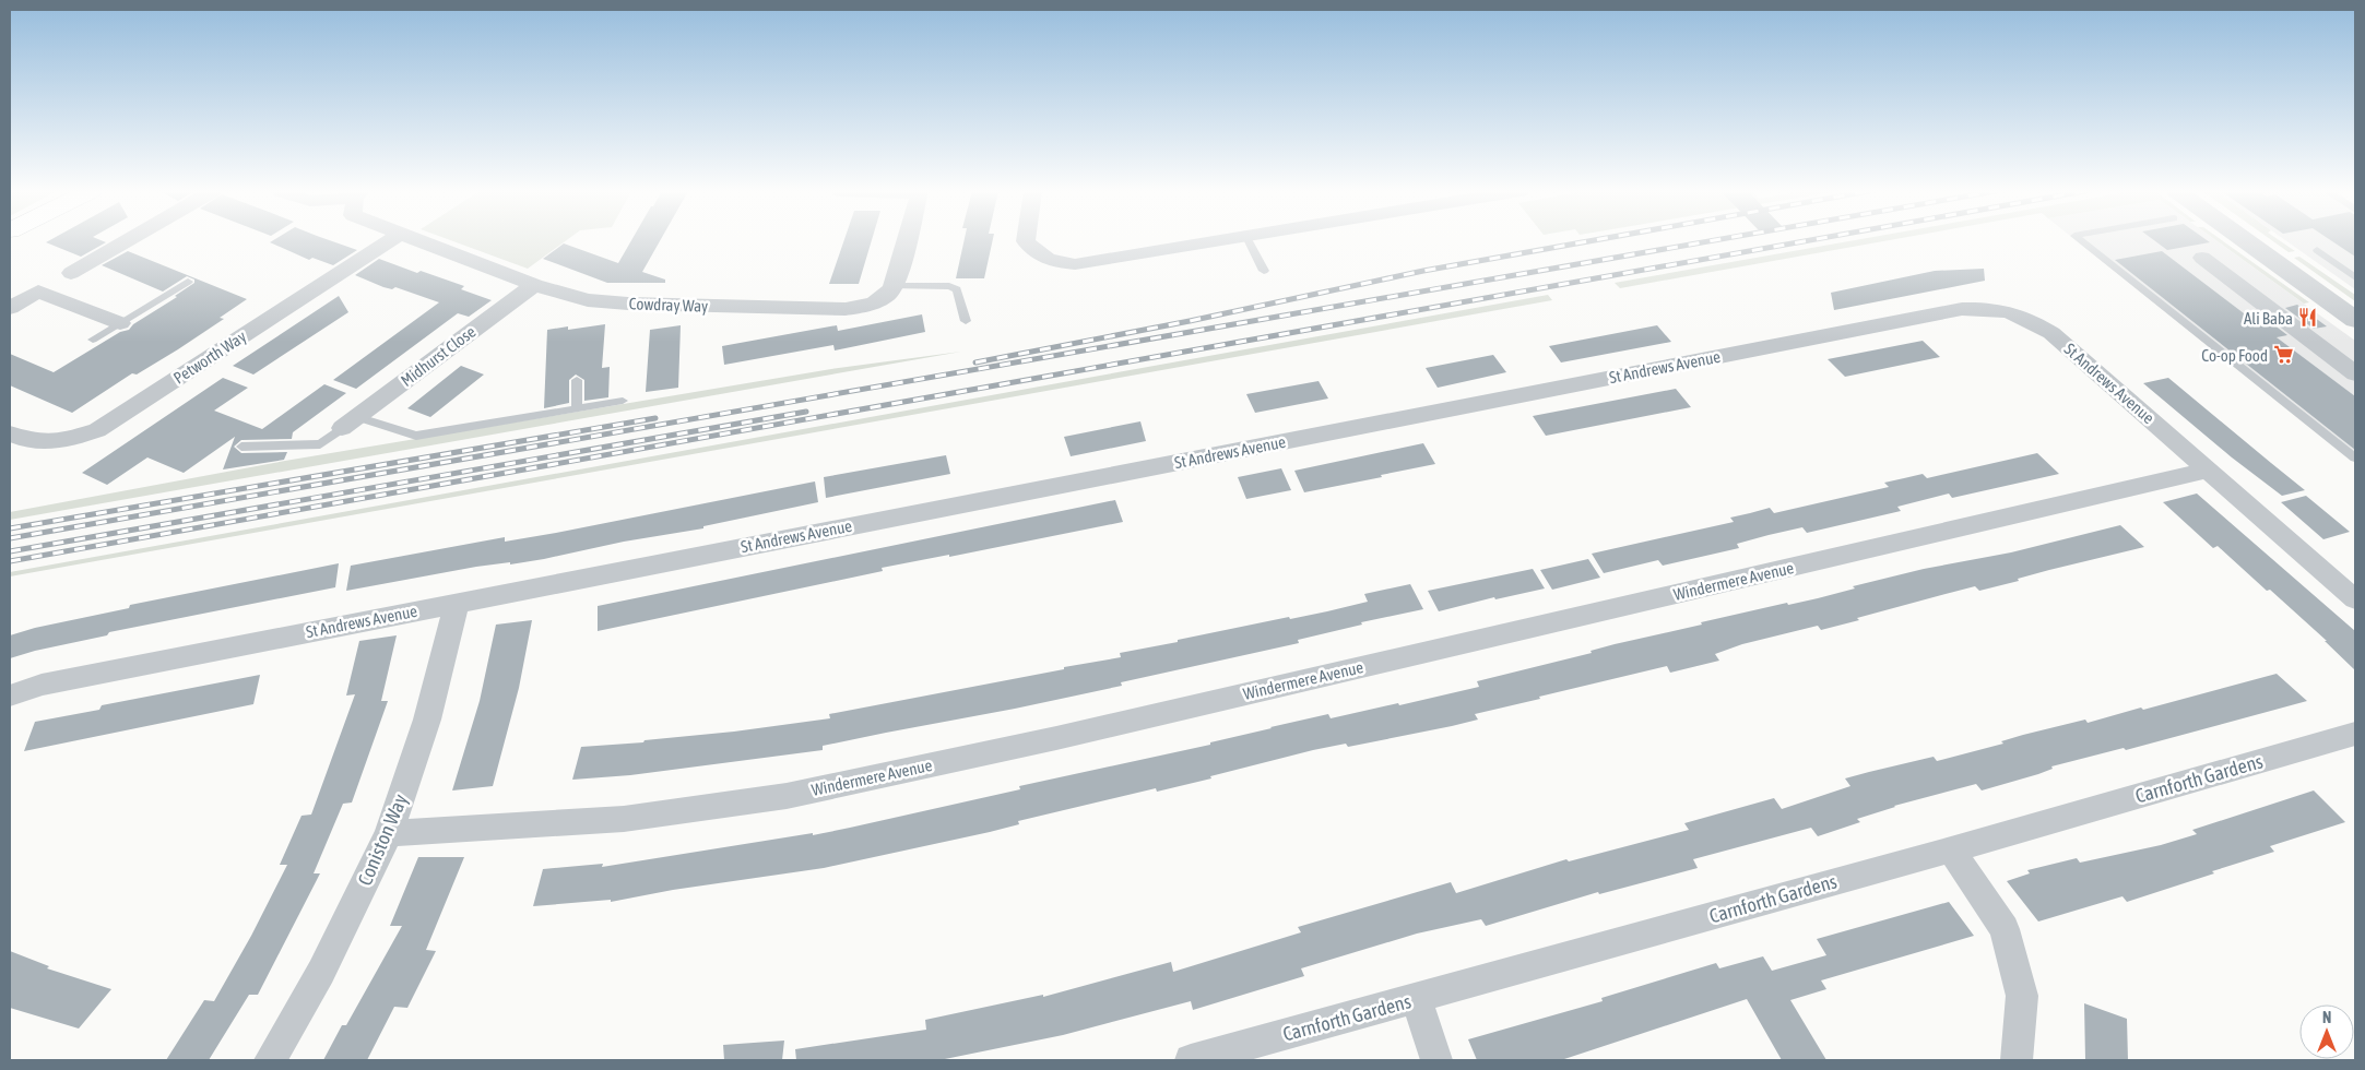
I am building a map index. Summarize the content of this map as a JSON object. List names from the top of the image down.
{
  "streets": {
    "street": [
      "Cowdray Way",
      "Midhurst Close",
      "Petworth Way",
      "St Andrews Avenue",
      "Windermere Avenue",
      "Carnforth Gardens",
      "Coniston Way"
    ]
  },
  "crossings": [
    ["Cowdray Way", "Midhurst Close"],
    ["St Andrews Avenue", "Windermere Avenue"],
    ["St Andrews Avenue", "Coniston Way"],
    ["Windermere Avenue", "Coniston Way"]
  ],
  "places": {
    "restaurant": ["Ali Baba"],
    "supermarket": ["Co-op Food"]
  },
  "north": "top"
}
